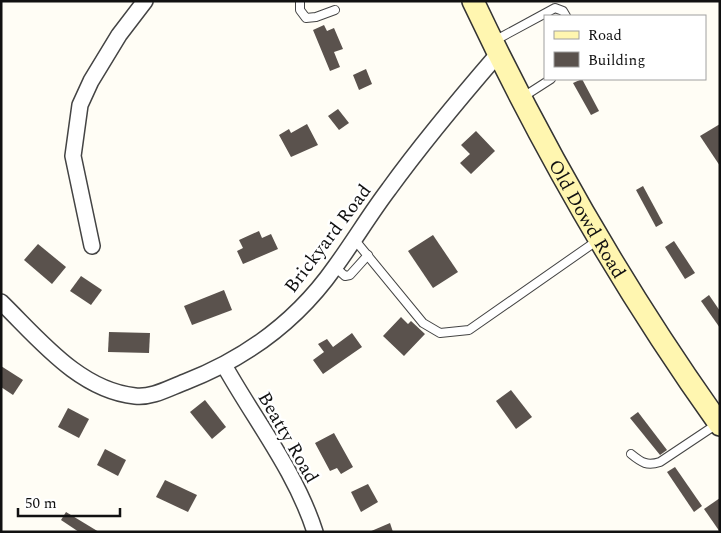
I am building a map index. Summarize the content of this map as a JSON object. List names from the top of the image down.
{
  "streets": {
    "street": ["Old Dowd Road", "Brickyard Road", "Beatty Road"]
  },
  "crossings": [
    ["Old Dowd Road", "Brickyard Road"],
    ["Brickyard Road", "Beatty Road"]
  ],
  "legend": ["Road", "Building"],
  "scale_bar": "50 m"
}
